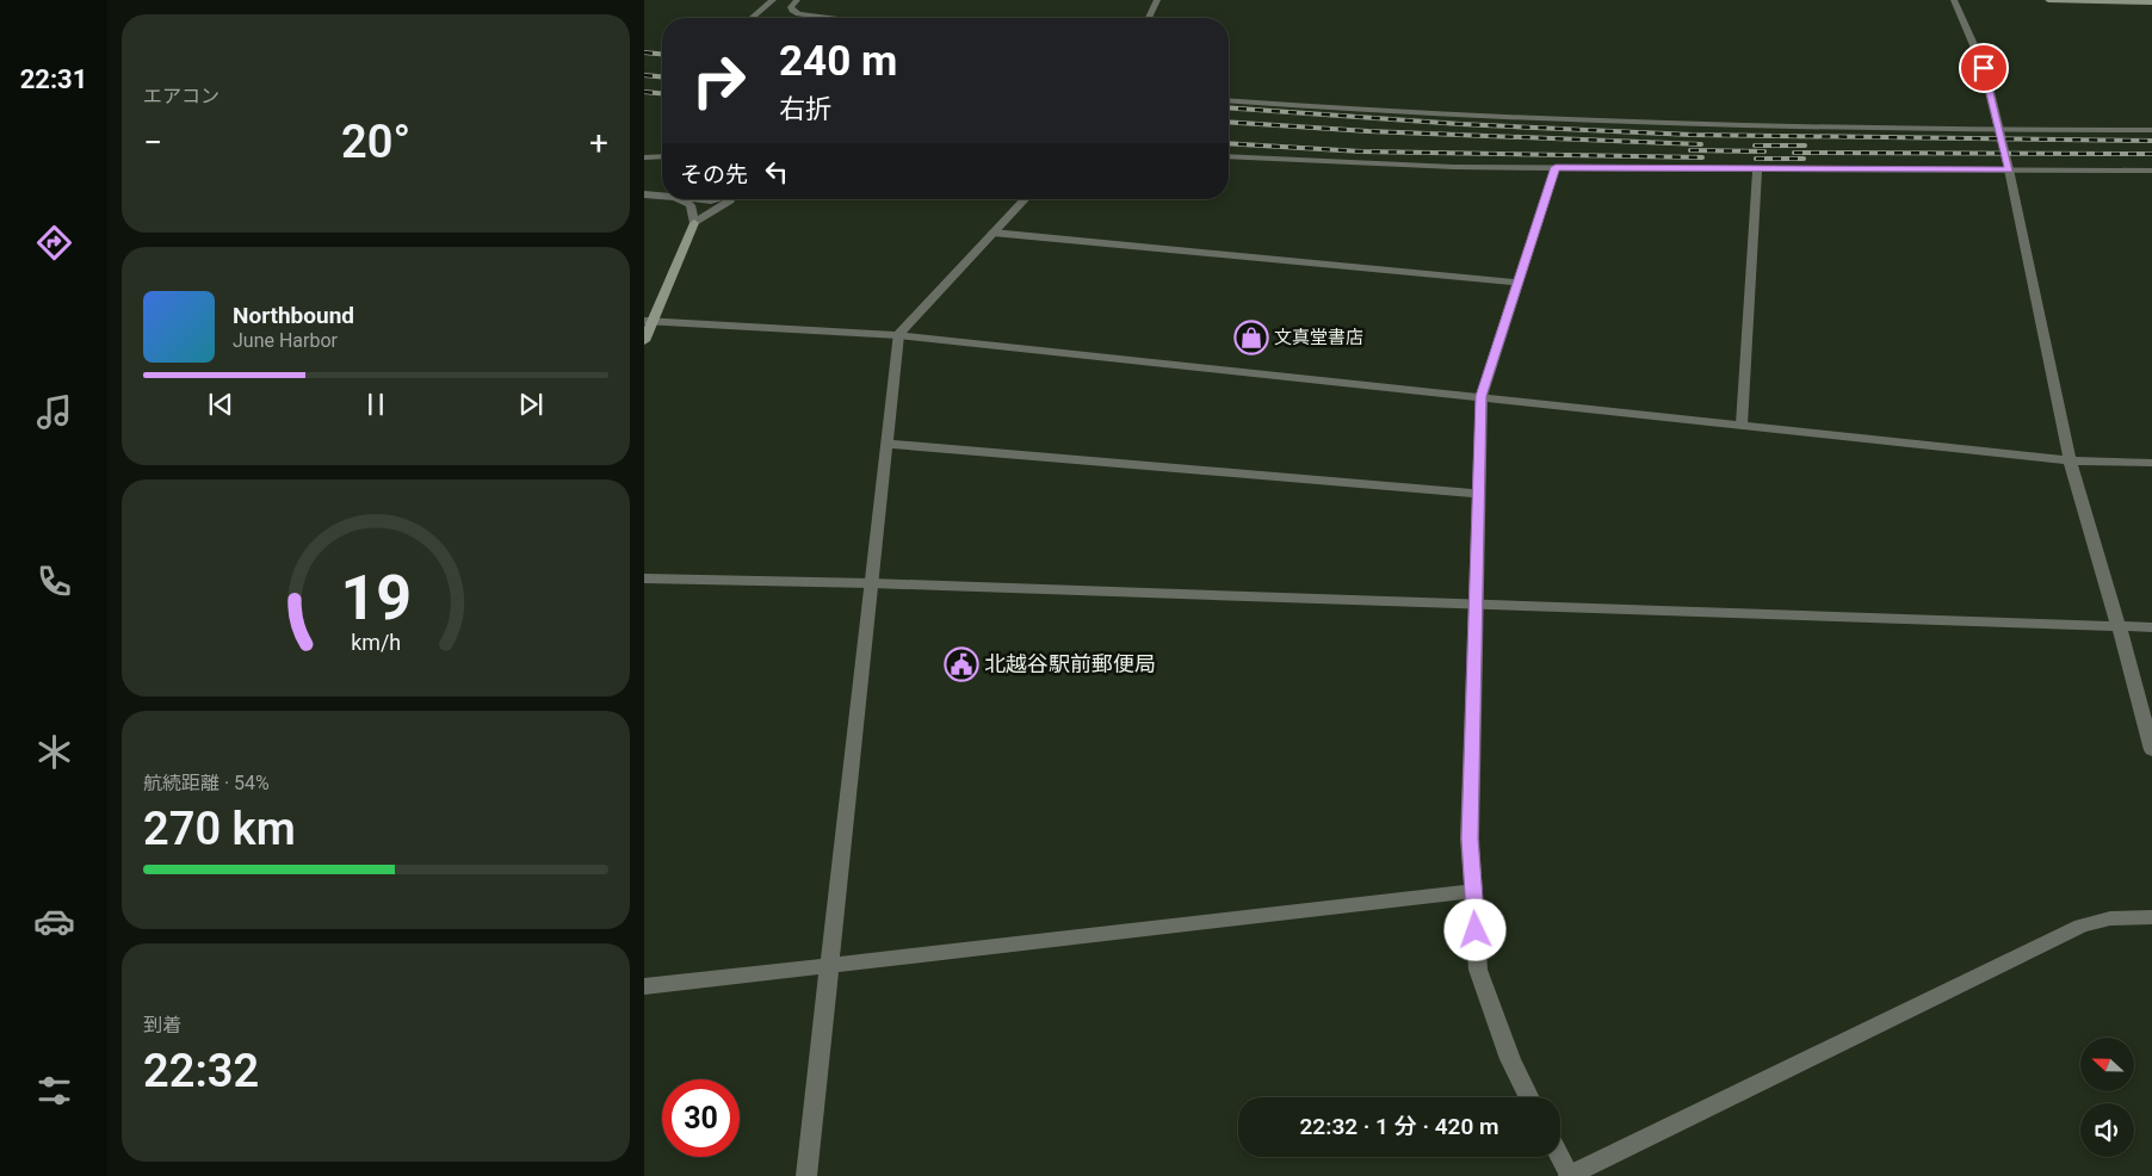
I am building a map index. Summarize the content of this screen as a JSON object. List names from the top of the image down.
{
  "places": {
    "shop": ["文真堂書店"],
    "public building": ["北越谷駅前郵便局"]
  },
  "north": "left",
  "page": {
    "tabs": "22:31",
    "tile": [
      "エアコン",
      ["航続距離 · 54%", "270 km"],
      ["到着", "22:32"]
    ],
    "turn": ["240 m", "右折"],
    "heat": ["−", "20°", "+"],
    "then": "その先",
    "song": ["Northbound", "June Harbor"],
    "limit": "30",
    "trip": "22:32 · 1 分 · 420 m",
    "gauge": ["19", "km/h"]
  }
}
